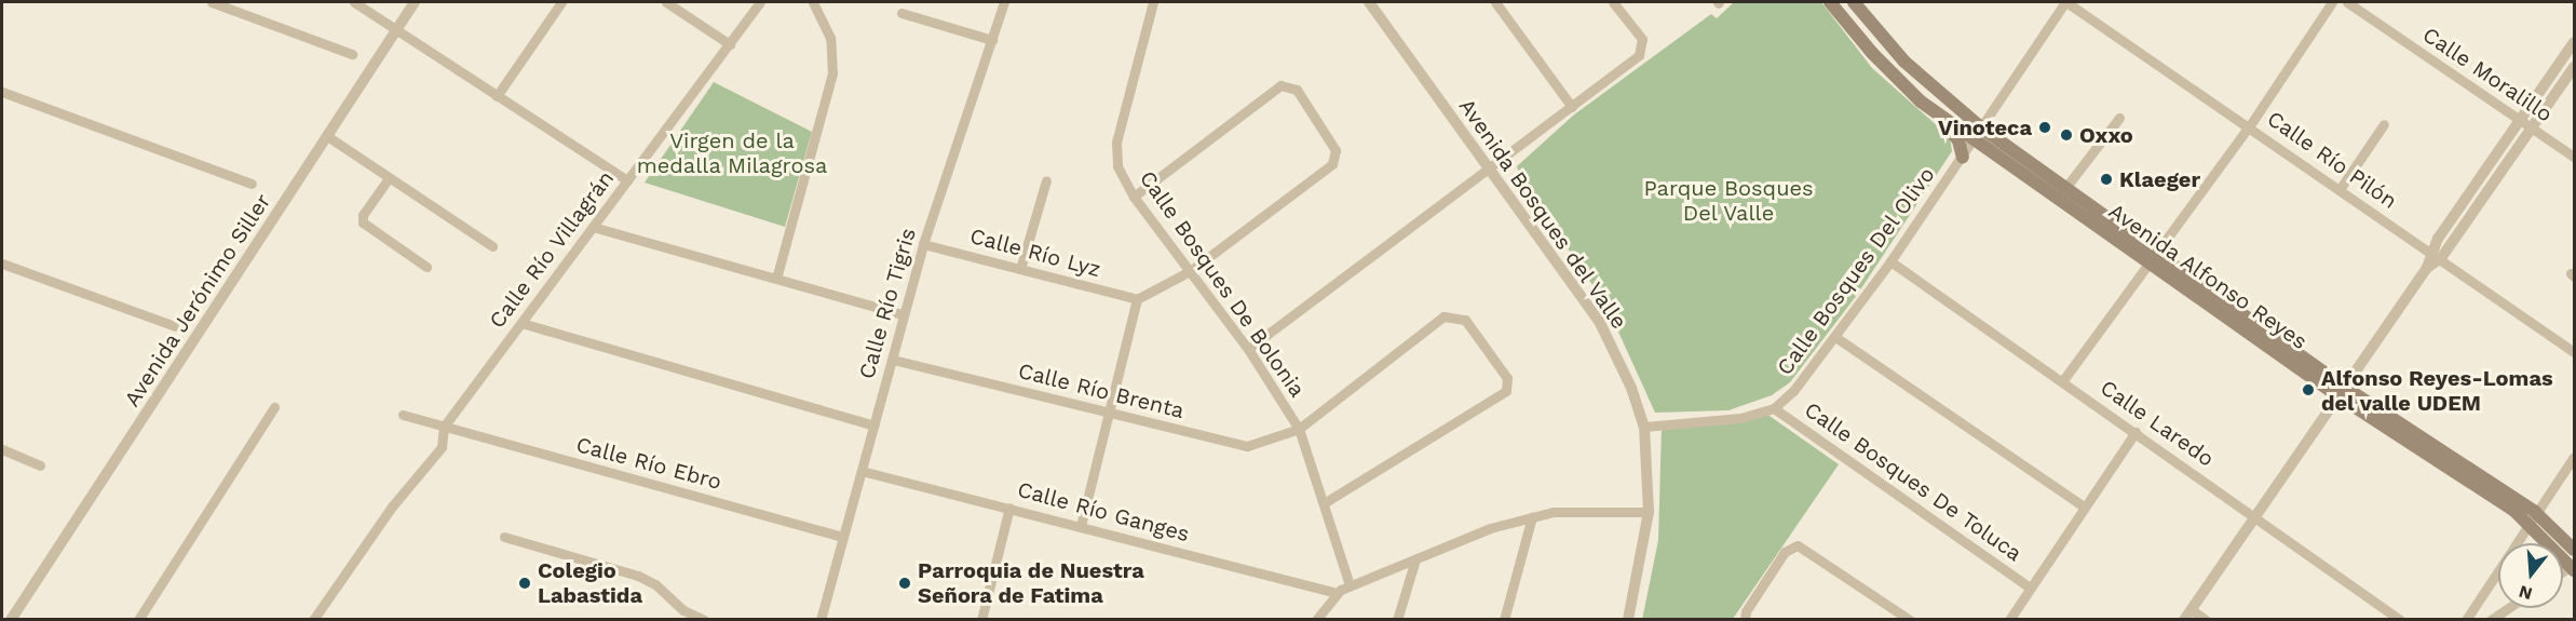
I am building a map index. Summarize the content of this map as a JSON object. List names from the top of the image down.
{
  "streets": {
    "main road": ["Avenida Alfonso Reyes"],
    "street": [
      "Calle Moralillo",
      "Calle Río Pilón",
      "Avenida Bosques del Valle",
      "Calle Río Villagrán",
      "Calle Río Lyz",
      "Calle Bosques Del Olivo",
      "Calle Bosques De Bolonia",
      "Avenida Jerónimo Siller",
      "Calle Río Tigris",
      "Calle Río Brenta",
      "Calle Laredo",
      "Calle Río Ebro",
      "Calle Bosques De Toluca",
      "Calle Río Ganges"
    ]
  },
  "crossings": [
    ["Calle Río Pilón", "Calle Bosques Del Olivo"],
    ["Avenida Bosques del Valle", "Calle Bosques Del Olivo"],
    ["Calle Río Villagrán", "Calle Río Ebro"],
    ["Calle Río Lyz", "Calle Río Tigris"],
    ["Calle Bosques Del Olivo", "Avenida Alfonso Reyes"],
    ["Calle Bosques Del Olivo", "Calle Laredo"],
    ["Calle Bosques Del Olivo", "Calle Bosques De Toluca"],
    ["Calle Bosques De Bolonia", "Calle Río Brenta"],
    ["Calle Río Tigris", "Calle Río Brenta"],
    ["Calle Río Tigris", "Calle Río Ebro"],
    ["Calle Río Tigris", "Calle Río Ganges"]
  ],
  "parks": ["Virgen de la medalla Milagrosa", "Parque Bosques Del Valle"],
  "places": [
    "Vinoteca",
    "Oxxo",
    "Klaeger",
    "Alfonso Reyes-Lomas del valle UDEM",
    "Colegio Labastida",
    "Parroquia de Nuestra Señora de Fatima"
  ],
  "north": "bottom"
}
